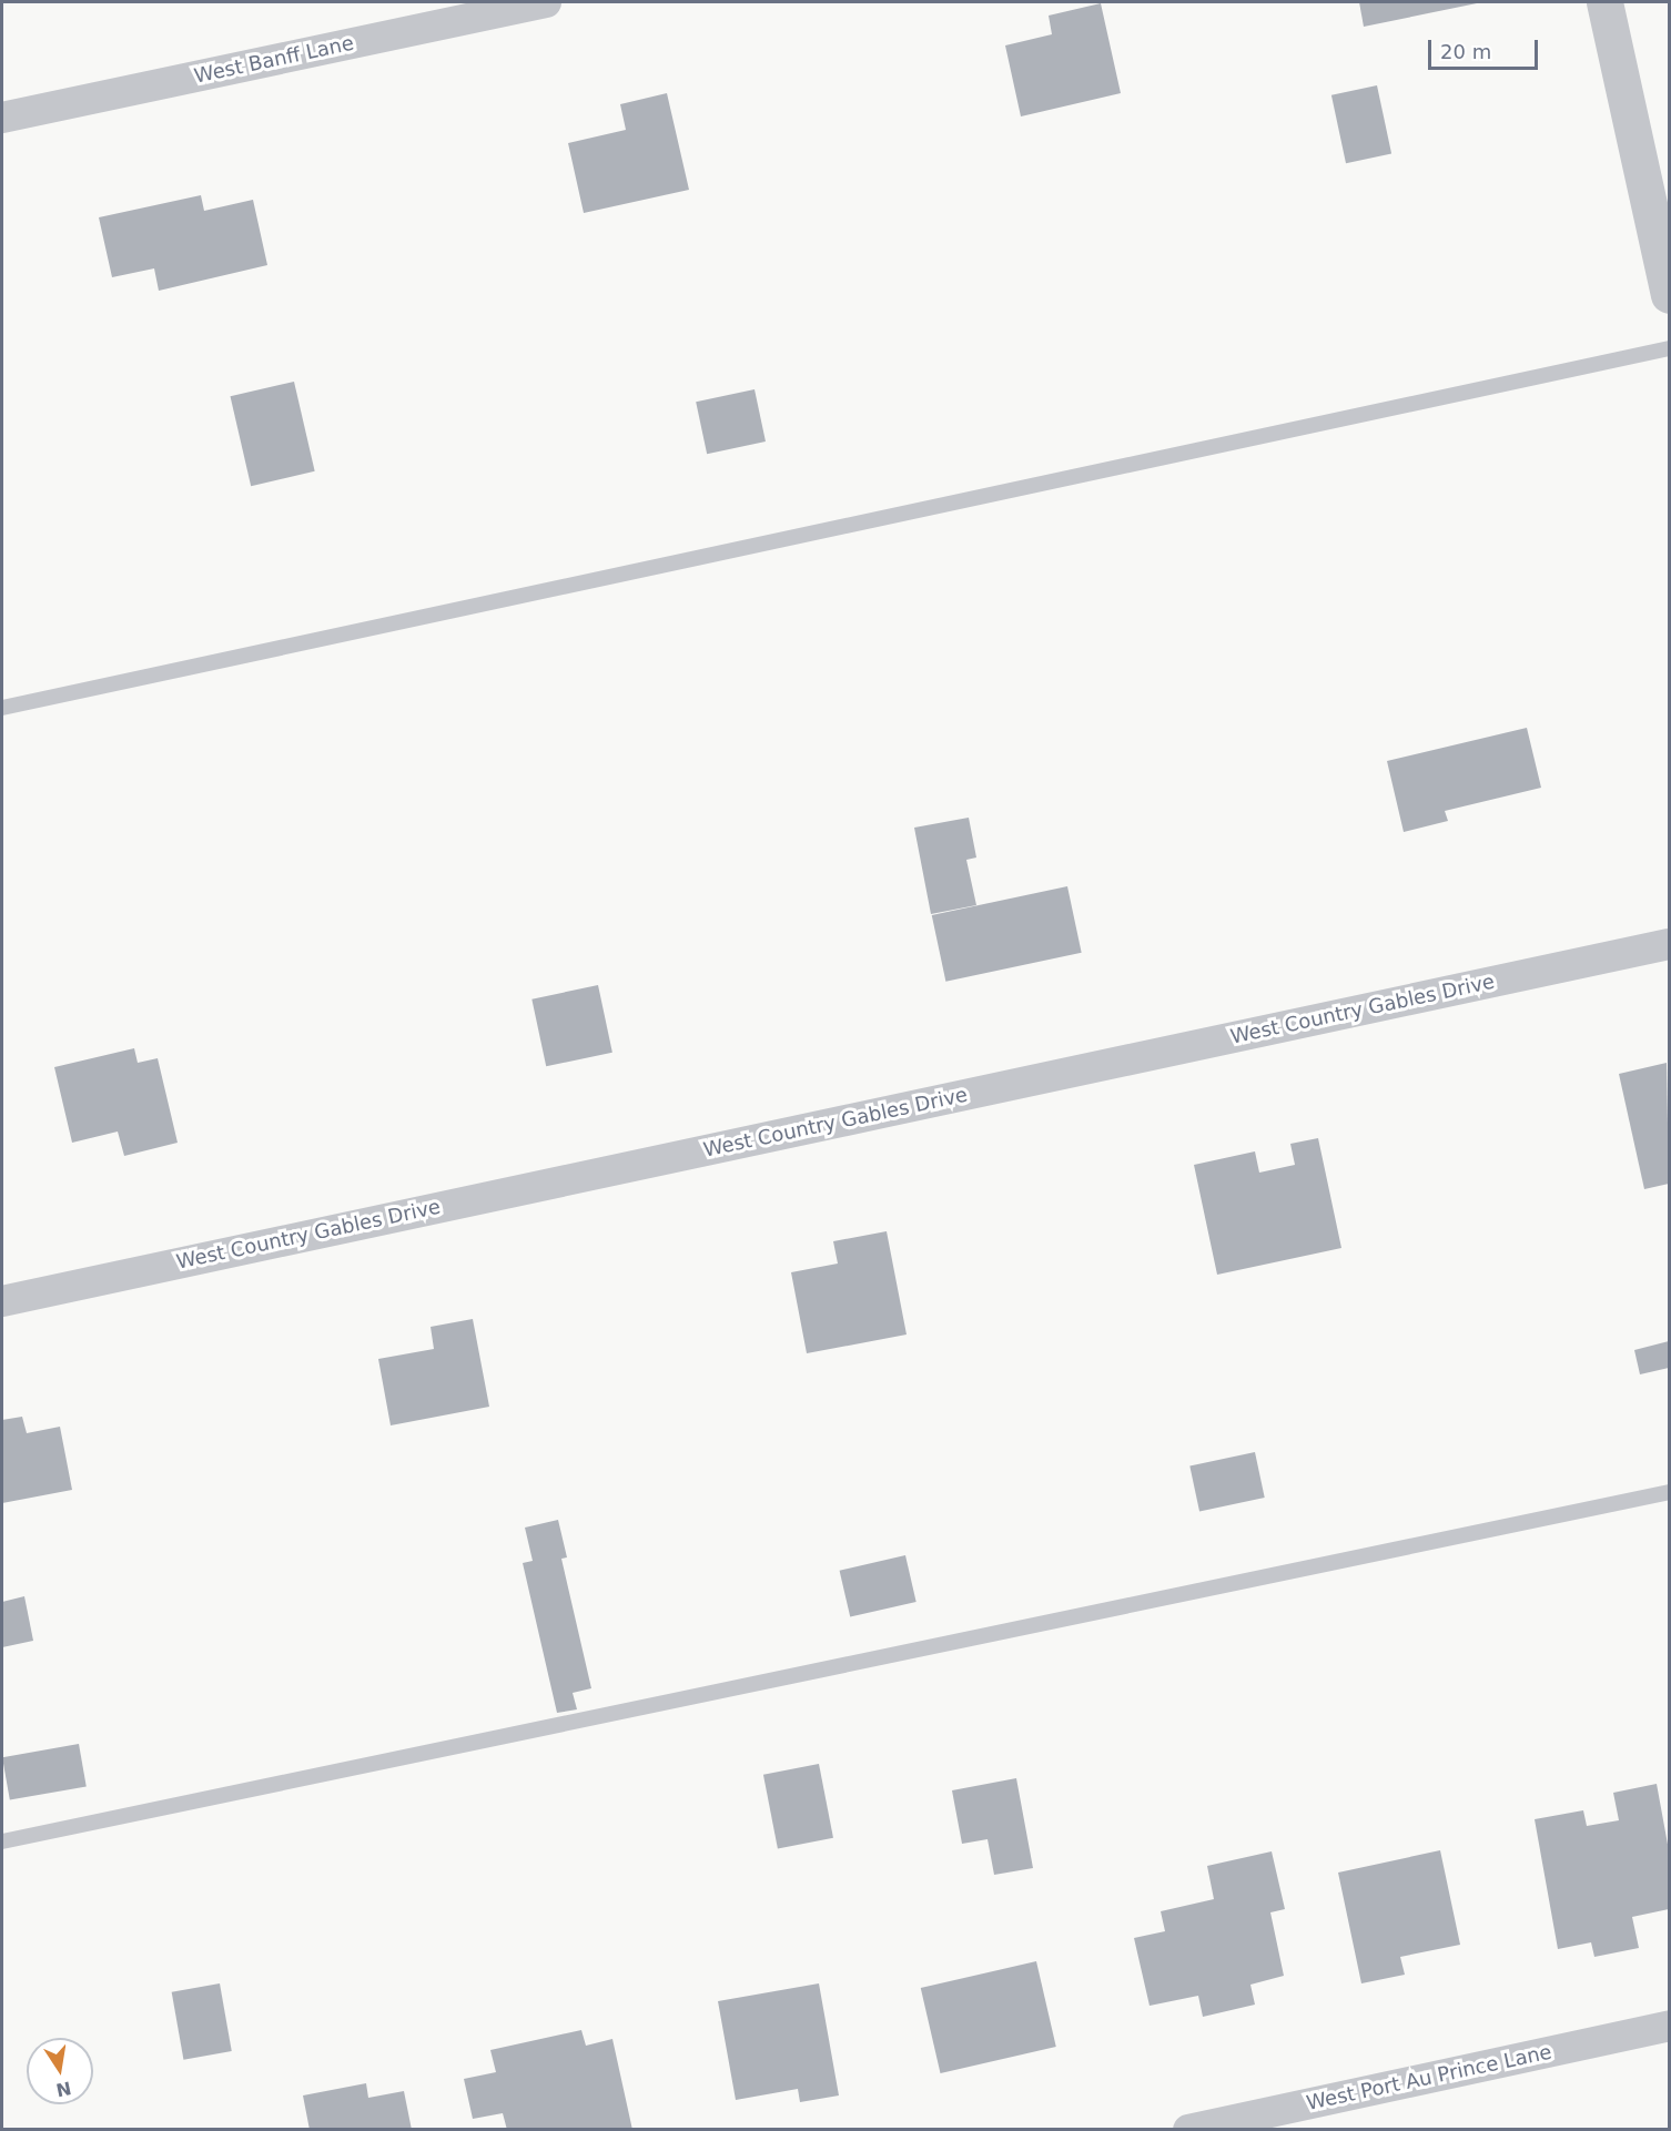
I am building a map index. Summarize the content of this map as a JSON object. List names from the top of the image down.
{
  "streets": {
    "street": ["West Banff Lane", "West Country Gables Drive", "West Port Au Prince Lane"]
  },
  "scale_bar": "20 m",
  "north": "bottom"
}
